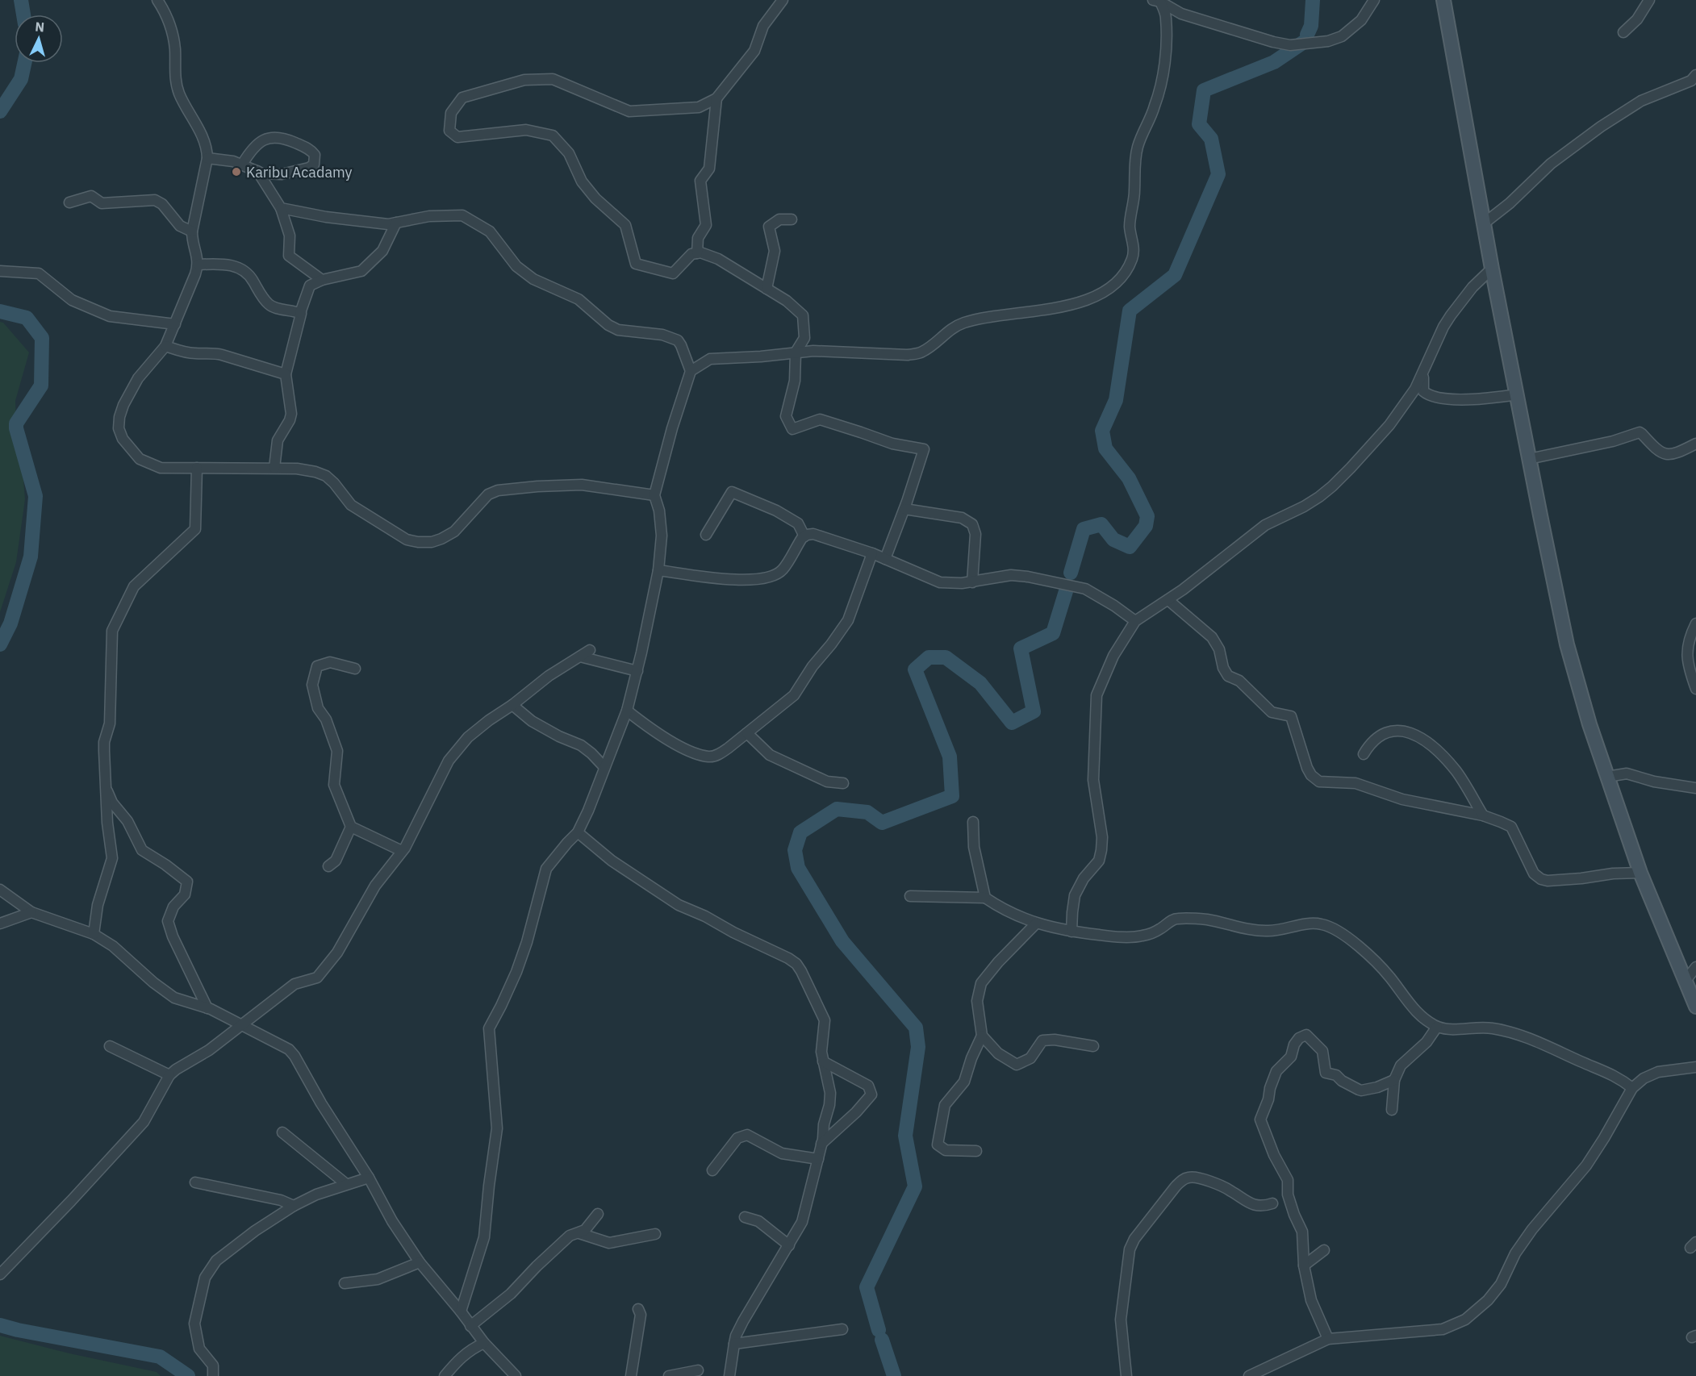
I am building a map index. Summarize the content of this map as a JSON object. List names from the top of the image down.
{
  "places": ["Karibu Acadamy"],
  "north": "top"
}
